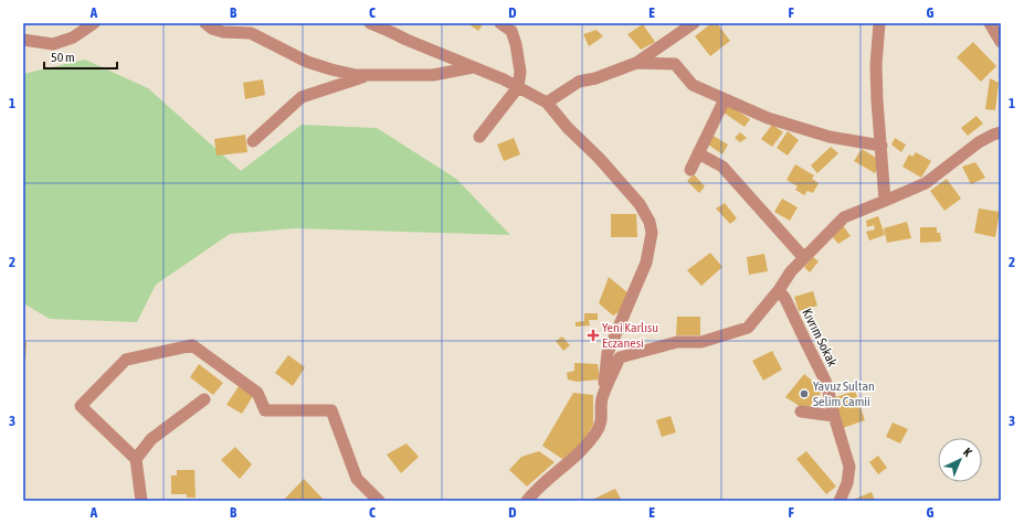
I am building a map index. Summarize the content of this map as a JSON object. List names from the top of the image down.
{
  "streets": {
    "street": ["Kıvrım Sokak"]
  },
  "places": {
    "health": ["Yeni Karlısu Eczanesi"],
    "other": ["Yavuz Sultan Selim Camii"]
  },
  "scale_bar": "50 m",
  "north": "top right",
  "grid": {
    "columns": [
      "A",
      "B",
      "C",
      "D",
      "E",
      "F",
      "G"
    ],
    "rows": ["1", "2", "3"]
  }
}
